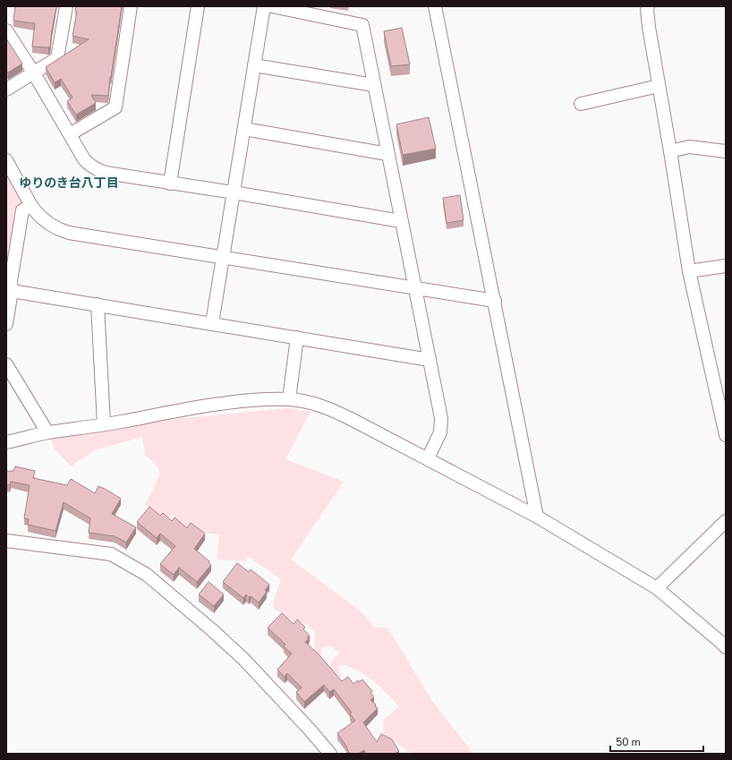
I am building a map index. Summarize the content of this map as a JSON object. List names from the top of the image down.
{
  "districts": ["ゆりのき台八丁目"],
  "scale_bar": "50 m"
}
